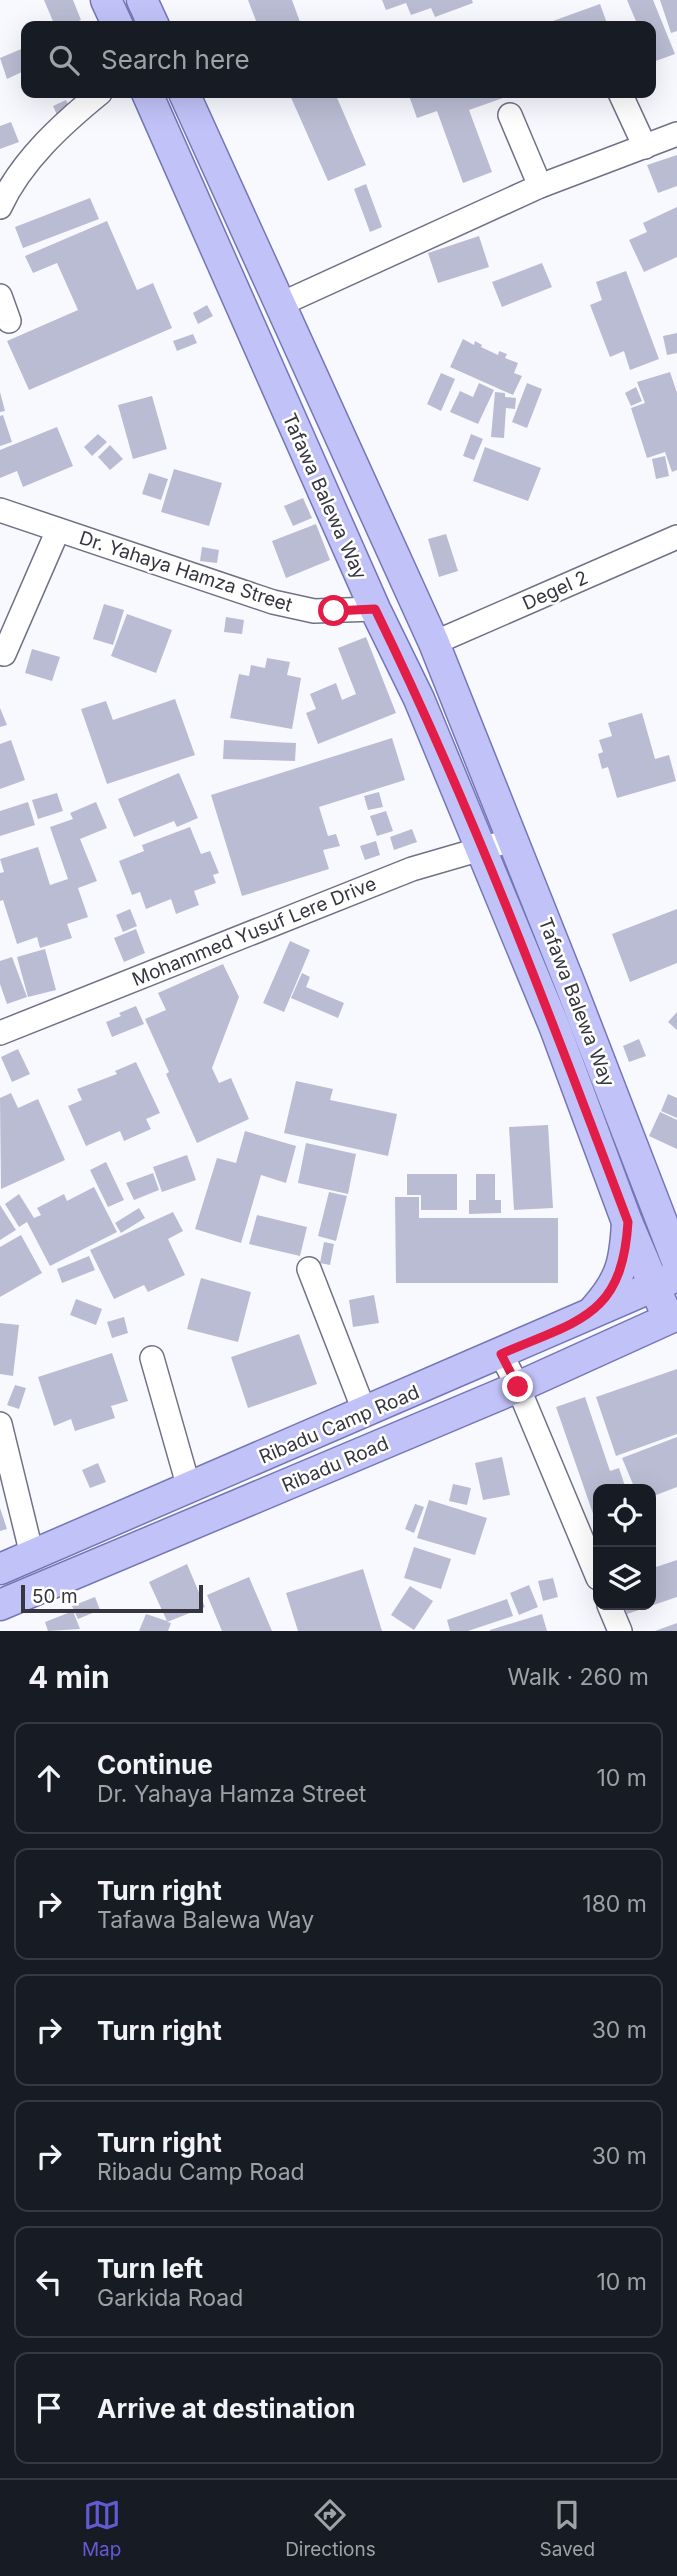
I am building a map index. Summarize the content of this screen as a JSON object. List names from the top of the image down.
{
  "streets": {
    "main road": ["Tafawa Balewa Way", "Ribadu Camp Road", "Ribadu Road"],
    "street": ["Dr. Yahaya Hamza Street", "Degel 2", "Mohammed Yusuf Lere Drive"]
  },
  "crossings": [
    ["Tafawa Balewa Way", "Dr. Yahaya Hamza Street"],
    ["Tafawa Balewa Way", "Degel 2"],
    ["Tafawa Balewa Way", "Mohammed Yusuf Lere Drive"],
    ["Tafawa Balewa Way", "Ribadu Camp Road"],
    ["Tafawa Balewa Way", "Ribadu Road"]
  ],
  "scale_bar": "50 m",
  "page": {
    "search": "Search here",
    "scale": "50 m",
    "heading": ["4 min", "Walk · 260 m"],
    "list": [
      ["Continue", "Dr. Yahaya Hamza Street", "10 m"],
      ["Turn right", "Tafawa Balewa Way", "180 m"],
      ["Turn right", "30 m"],
      ["Turn right", "Ribadu Camp Road", "30 m"],
      ["Turn left", "Garkida Road", "10 m"],
      "Arrive at destination"
    ],
    "nav": ["Map", "Directions", "Saved"]
  }
}
